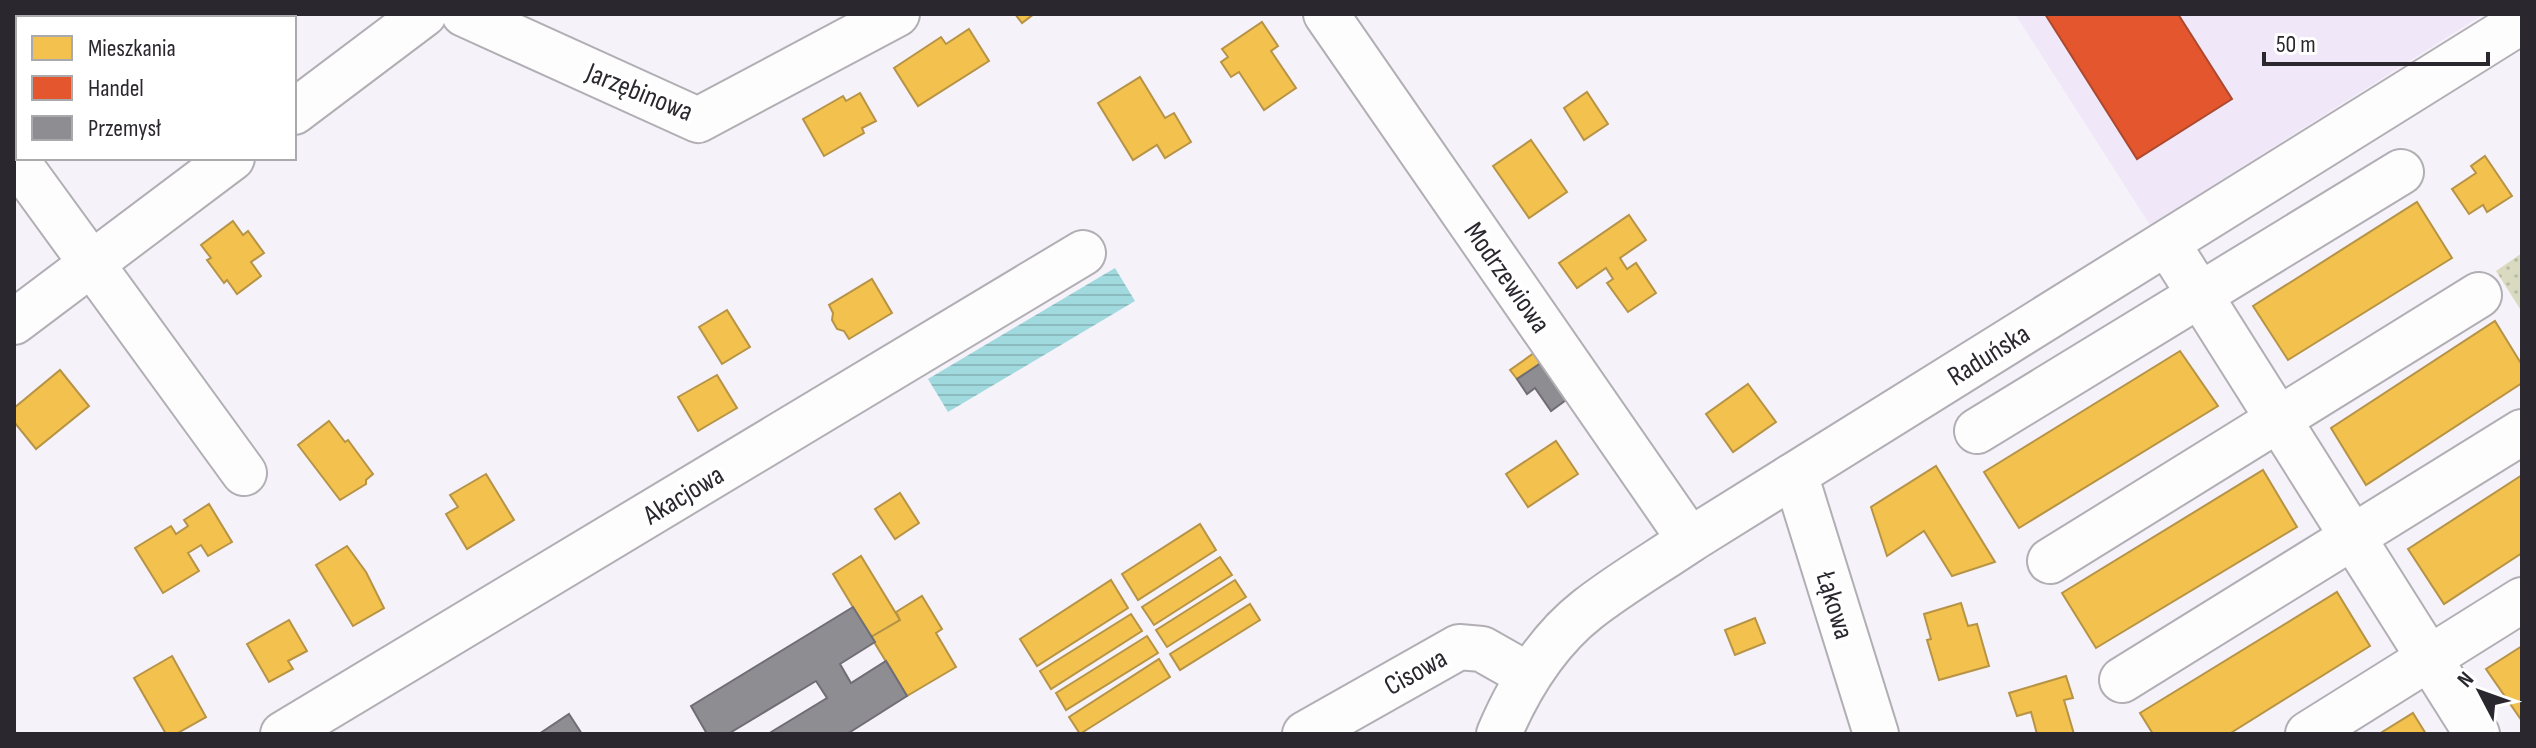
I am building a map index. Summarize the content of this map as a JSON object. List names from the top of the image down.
{
  "streets": {
    "street": [
      "Jarzębinowa",
      "Modrzewiowa",
      "Raduńska",
      "Akacjowa",
      "Łąkowa",
      "Cisowa"
    ]
  },
  "crossings": [
    ["Modrzewiowa", "Raduńska"],
    ["Raduńska", "Łąkowa"],
    ["Raduńska", "Cisowa"]
  ],
  "legend": ["Mieszkania", "Handel", "Przemysł"],
  "scale_bar": "50 m",
  "north": "top left"
}
